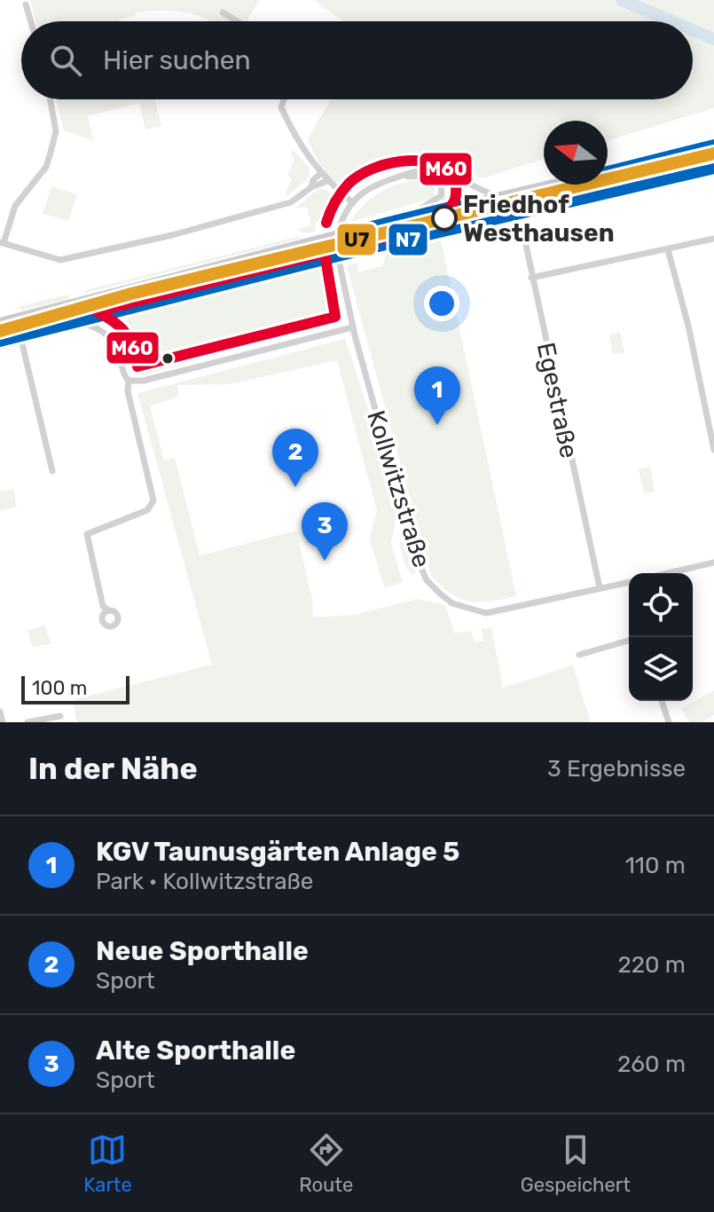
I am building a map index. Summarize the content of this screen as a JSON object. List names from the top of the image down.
{
  "streets": {
    "street": ["Egestraße", "Kollwitzstraße"]
  },
  "crossings": [
    ["Egestraße", "Kollwitzstraße"]
  ],
  "places": ["Friedhof Westhausen"],
  "lines": ["transit line N7", "transit line U7", "transit line M60"],
  "scale_bar": "100 m",
  "north": "left",
  "page": {
    "search": "Hier suchen",
    "pins": ["1", "2", "3"],
    "scale": "100 m",
    "heading": ["In der Nähe", "3 Ergebnisse"],
    "list": [
      {
        "mark": "1",
        "name": "KGV Taunusgärten Anlage 5",
        "note": "Park · Kollwitzstraße",
        "value": "110 m"
      },
      {
        "mark": "2",
        "name": "Neue Sporthalle",
        "note": "Sport",
        "value": "220 m"
      },
      {
        "mark": "3",
        "name": "Alte Sporthalle",
        "note": "Sport",
        "value": "260 m"
      }
    ],
    "nav": ["Karte", "Route", "Gespeichert"]
  }
}
